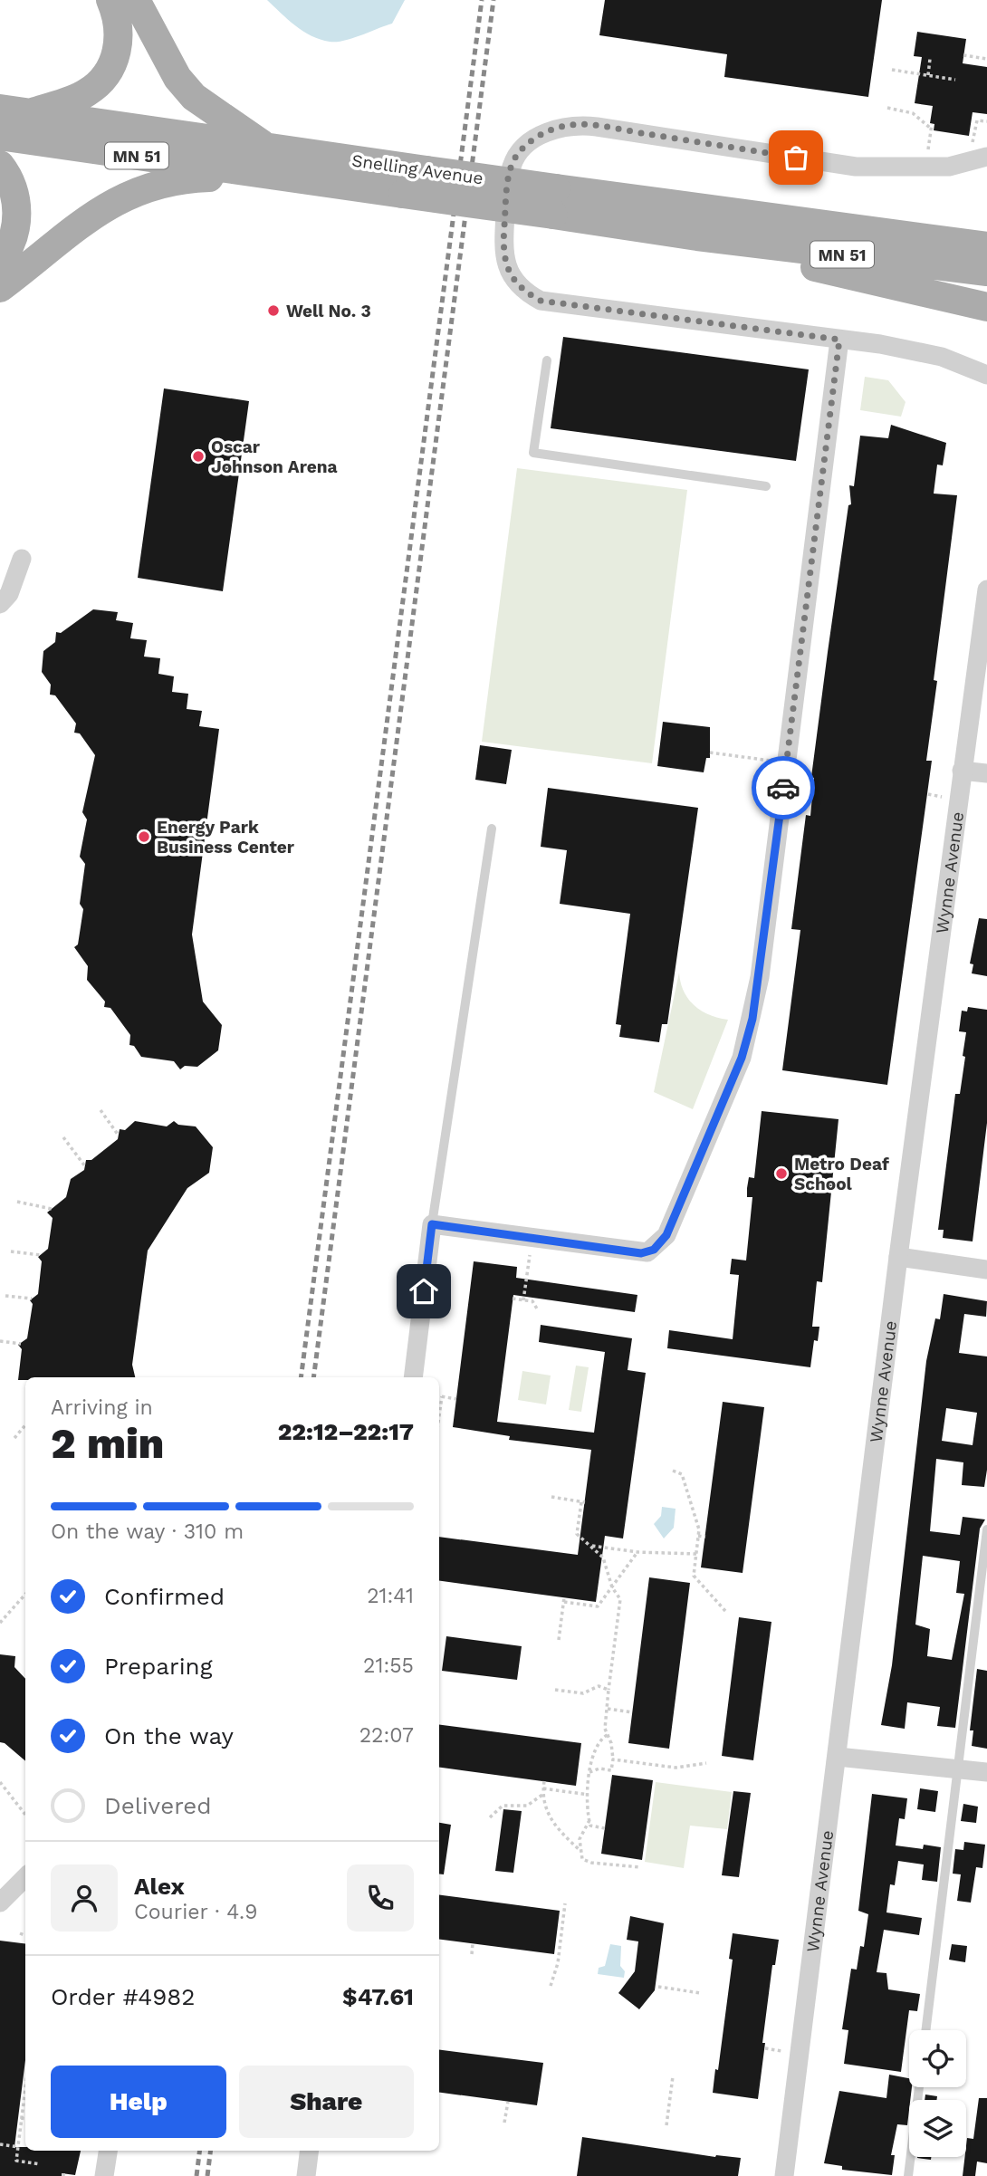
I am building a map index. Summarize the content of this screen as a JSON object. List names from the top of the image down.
{
  "streets": {
    "main road": ["MN 51", "Snelling Avenue"],
    "street": ["Wynne Avenue"]
  },
  "places": [
    "Well No. 3",
    "Oscar Johnson Arena",
    "Energy Park Business Center",
    "Metro Deaf School"
  ],
  "page": {
    "heading": ["2 min", "Arriving in", "22:12–22:17"],
    "panel": [
      "Alex",
      "Courier · 4.9",
      "Order #4982",
      "$47.61"
    ],
    "bar": "On the way · 310 m",
    "list": [
      ["Confirmed", "21:41"],
      ["Preparing", "21:55"],
      ["On the way", "22:07"],
      "Delivered"
    ],
    "buttons": ["Help", "Share"]
  }
}
